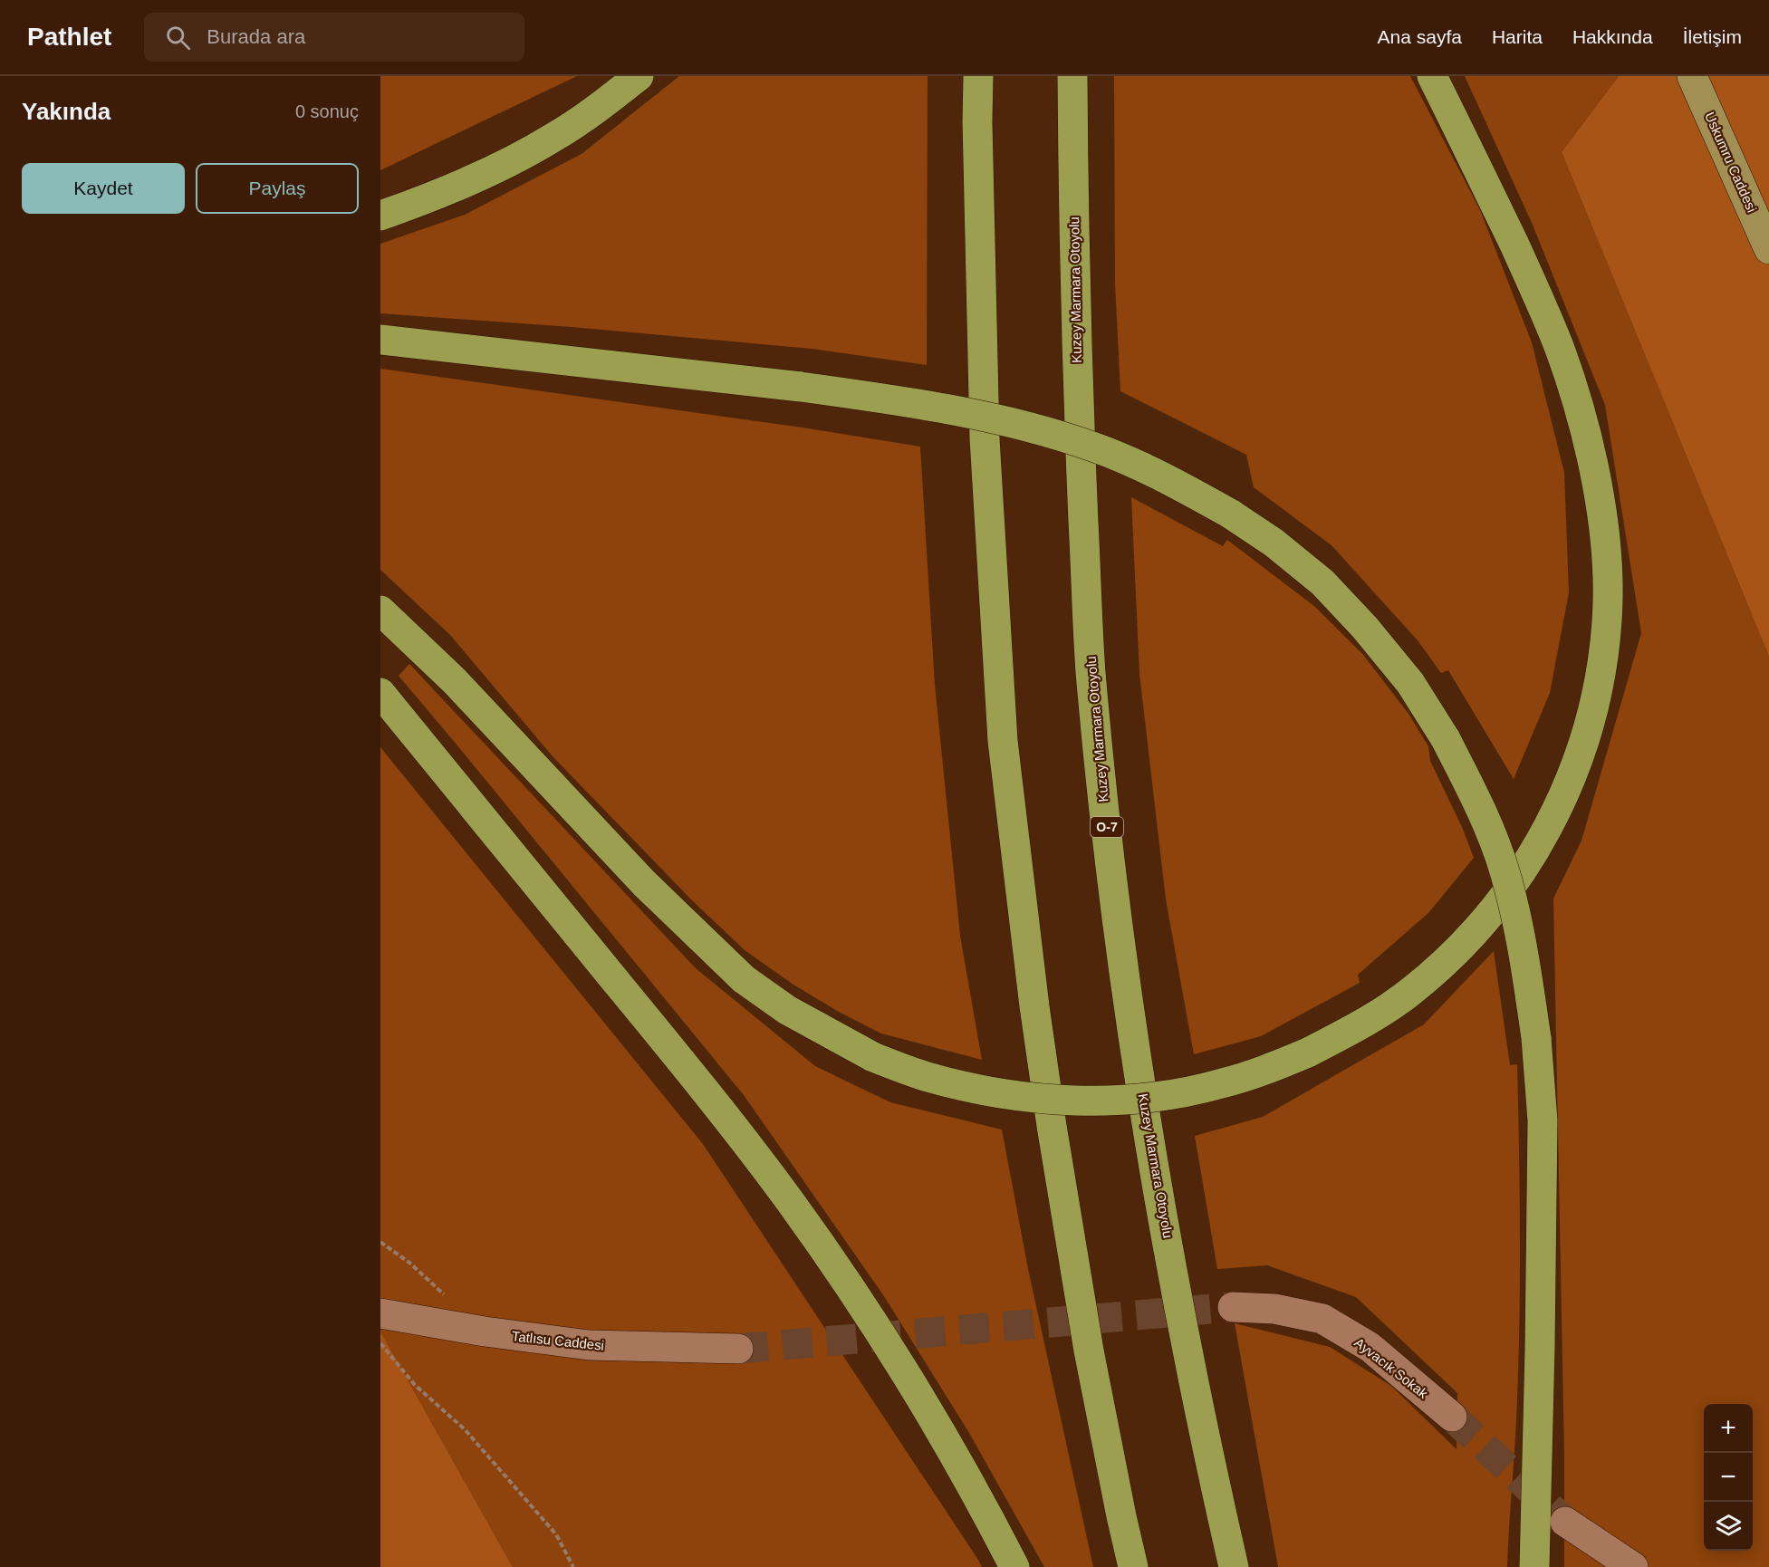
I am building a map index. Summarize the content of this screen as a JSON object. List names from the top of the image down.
{
  "streets": {
    "highway": ["Kuzey Marmara Otoyolu", "O-7"],
    "main road": ["Uskumru Caddesi"],
    "street": ["Tatlısu Caddesi", "Ayvacık Sokak"]
  },
  "page": {
    "header": "Pathlet",
    "search": "Burada ara",
    "nav": [
      "Ana sayfa",
      "Harita",
      "Hakkında",
      "İletişim"
    ],
    "heading": ["Yakında", "0 sonuç"],
    "buttons": ["Kaydet", "Paylaş"],
    "map_buttons": ["+", "−"]
  }
}
